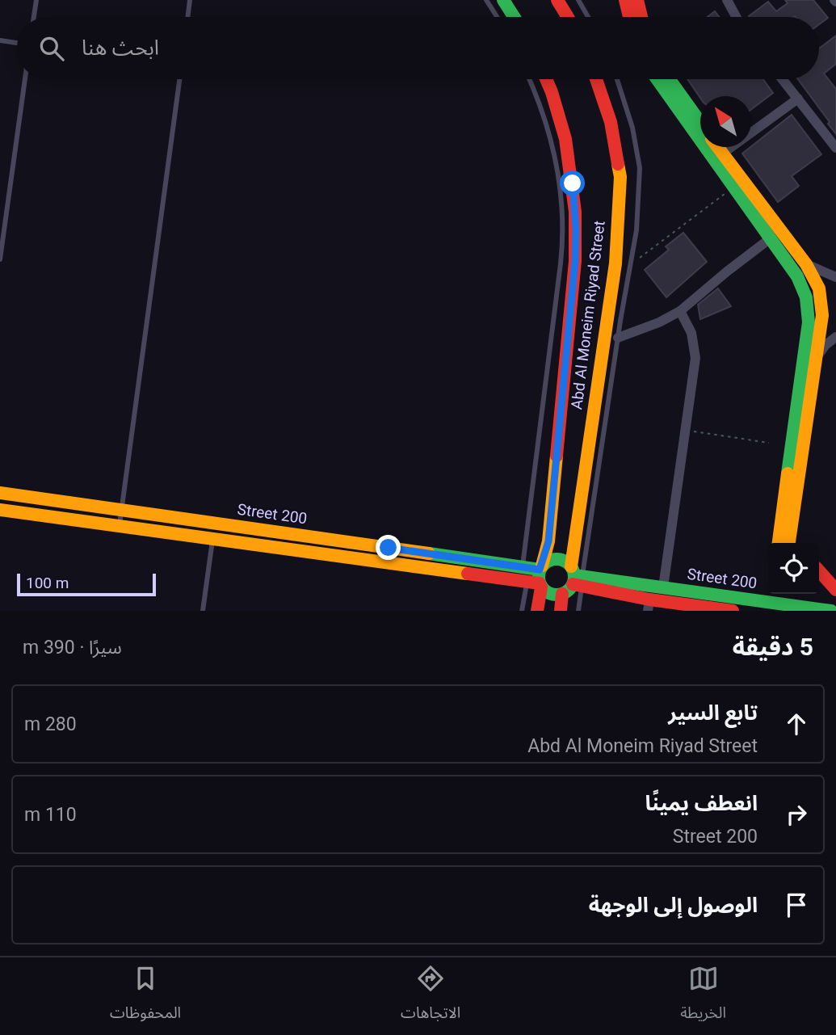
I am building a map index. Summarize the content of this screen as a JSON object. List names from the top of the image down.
{
  "streets": {
    "street": ["Abd Al Moneim Riyad Street", "Street 200"]
  },
  "crossings": [
    ["Abd Al Moneim Riyad Street", "Street 200"]
  ],
  "scale_bar": "100 m",
  "north": "top left",
  "page": {
    "search": "ابحث هنا",
    "scale": "100 m",
    "heading": ["5 دقيقة", "سيرًا · 390 m"],
    "list": [
      ["تابع السير", "Abd Al Moneim Riyad Street", "280 m"],
      ["انعطف يمينًا", "Street 200", "110 m"],
      "الوصول إلى الوجهة"
    ],
    "nav": ["الخريطة", "الاتجاهات", "المحفوظات"]
  }
}
